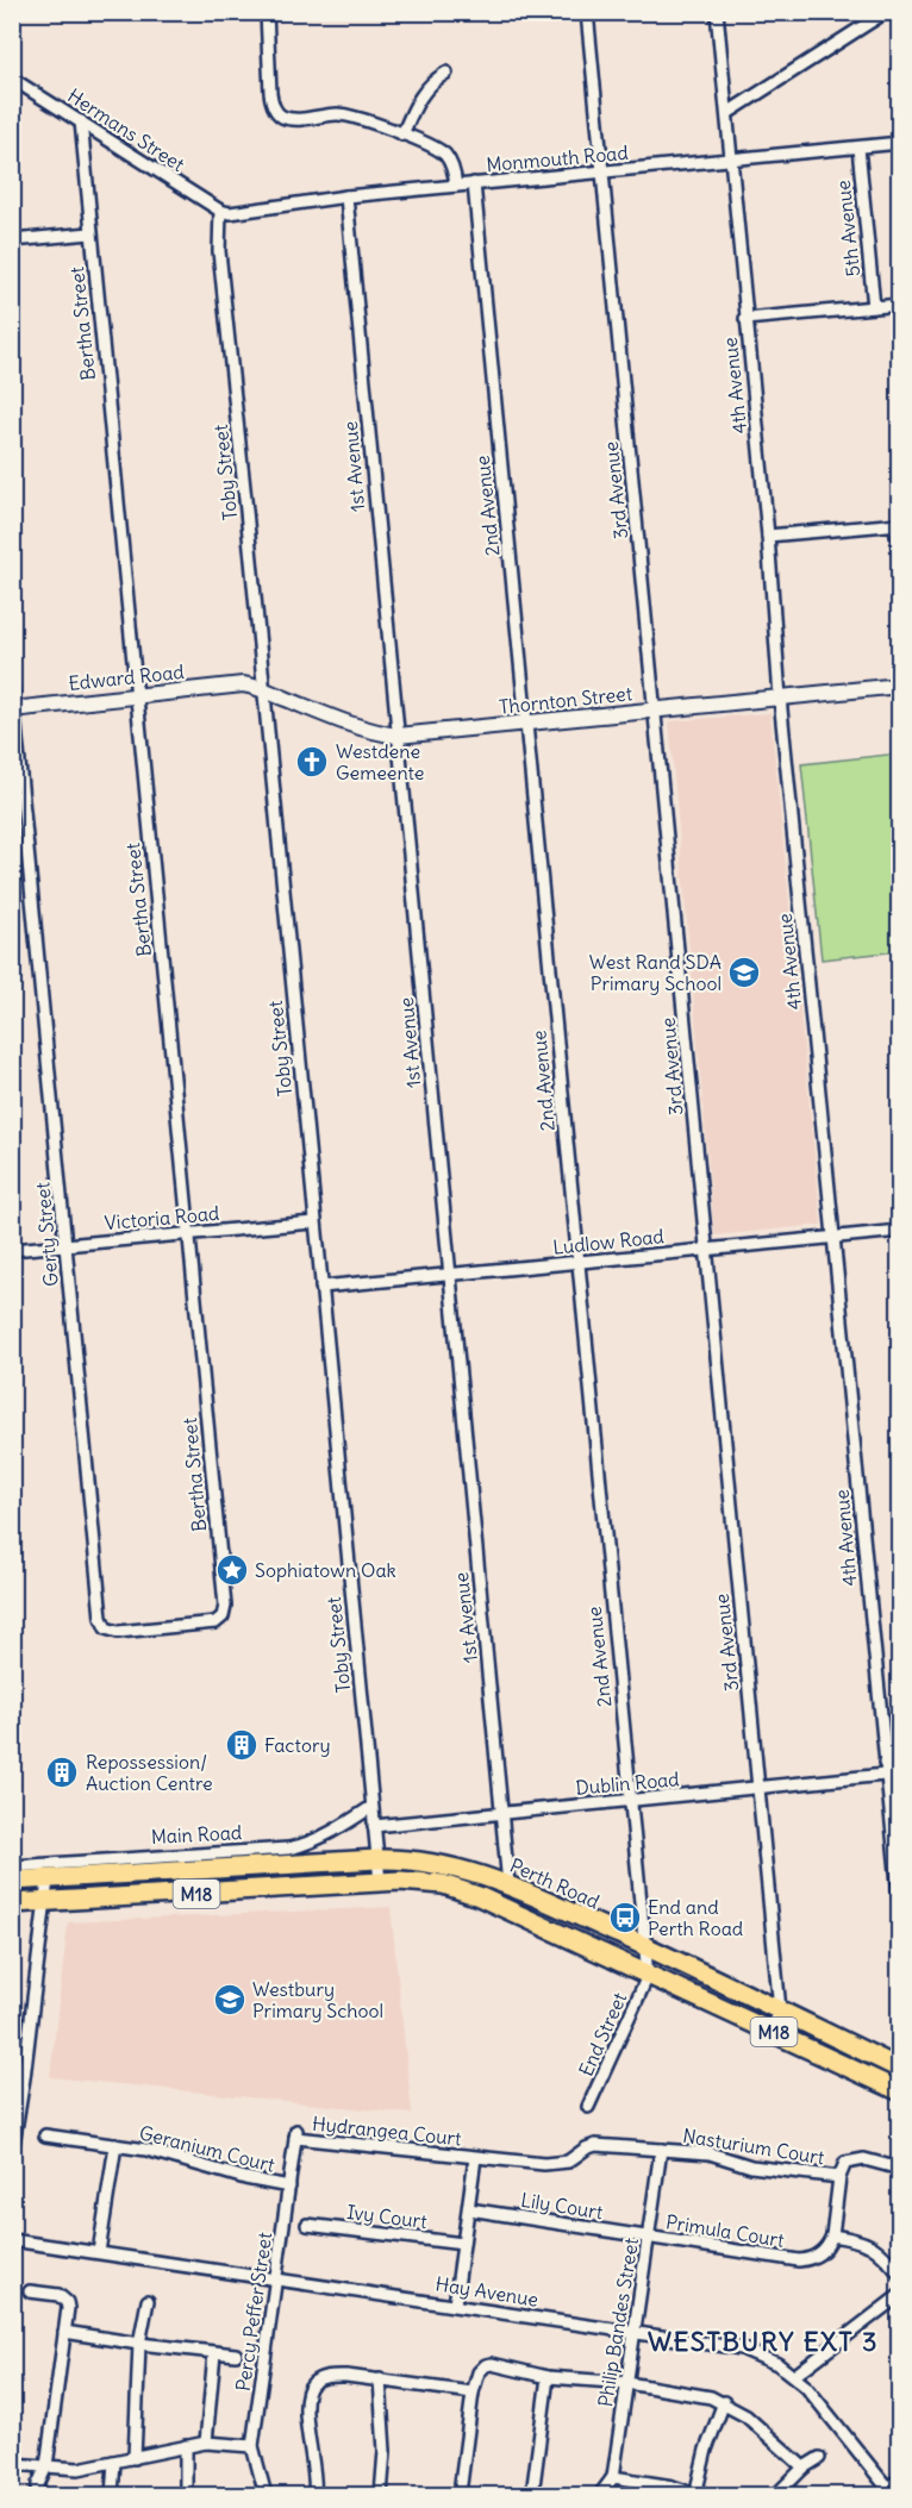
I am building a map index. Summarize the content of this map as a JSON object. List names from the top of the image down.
{
  "streets": {
    "main road": ["Main Road", "Perth Road", "M18"],
    "street": [
      "Hermans Street",
      "Monmouth Road",
      "5th Avenue",
      "Bertha Street",
      "4th Avenue",
      "1st Avenue",
      "Toby Street",
      "3rd Avenue",
      "2nd Avenue",
      "Edward Road",
      "Thornton Street",
      "Victoria Road",
      "Gerty Street",
      "Ludlow Road",
      "Dublin Road",
      "End Street",
      "Hydrangea Court",
      "Nasturium Court",
      "Geranium Court",
      "Lily Court",
      "Ivy Court",
      "Primula Court",
      "Hay Avenue",
      "Percy Peffer Street",
      "Philip Bandes Street"
    ]
  },
  "crossings": [
    ["Hermans Street", "Monmouth Road"],
    ["Hermans Street", "Bertha Street"],
    ["Hermans Street", "Toby Street"],
    ["Monmouth Road", "5th Avenue"],
    ["Monmouth Road", "4th Avenue"],
    ["Monmouth Road", "1st Avenue"],
    ["Monmouth Road", "Toby Street"],
    ["Monmouth Road", "3rd Avenue"],
    ["Monmouth Road", "2nd Avenue"],
    ["Bertha Street", "Edward Road"],
    ["Bertha Street", "Victoria Road"],
    ["Bertha Street", "Gerty Street"],
    ["4th Avenue", "Thornton Street"],
    ["4th Avenue", "Ludlow Road"],
    ["4th Avenue", "Dublin Road"],
    ["1st Avenue", "Thornton Street"],
    ["1st Avenue", "Ludlow Road"],
    ["1st Avenue", "Dublin Road"],
    ["1st Avenue", "Perth Road"],
    ["Toby Street", "Thornton Street"],
    ["Toby Street", "Victoria Road"],
    ["Toby Street", "Ludlow Road"],
    ["Toby Street", "Dublin Road"],
    ["Toby Street", "Main Road"],
    ["Toby Street", "Perth Road"],
    ["Toby Street", "M18"],
    ["3rd Avenue", "Thornton Street"],
    ["3rd Avenue", "Ludlow Road"],
    ["3rd Avenue", "Dublin Road"],
    ["3rd Avenue", "Perth Road"],
    ["3rd Avenue", "M18"],
    ["2nd Avenue", "Thornton Street"],
    ["2nd Avenue", "Ludlow Road"],
    ["2nd Avenue", "Dublin Road"],
    ["2nd Avenue", "Perth Road"],
    ["2nd Avenue", "M18"],
    ["2nd Avenue", "End Street"],
    ["Edward Road", "Thornton Street"],
    ["Edward Road", "Gerty Street"],
    ["Victoria Road", "Gerty Street"],
    ["Main Road", "Perth Road"],
    ["M18", "End Street"],
    ["Hydrangea Court", "Nasturium Court"],
    ["Hydrangea Court", "Percy Peffer Street"],
    ["Hydrangea Court", "Philip Bandes Street"],
    ["Nasturium Court", "Philip Bandes Street"],
    ["Geranium Court", "Percy Peffer Street"],
    ["Lily Court", "Primula Court"],
    ["Lily Court", "Philip Bandes Street"],
    ["Primula Court", "Philip Bandes Street"],
    ["Hay Avenue", "Percy Peffer Street"],
    ["Hay Avenue", "Philip Bandes Street"]
  ],
  "districts": ["WESTBURY EXT 3"],
  "places": {
    "church": ["Westdene Gemeente"],
    "school or university": ["West Rand SDA Primary School", "Westbury Primary School"],
    "place": ["Sophiatown Oak"],
    "building": ["Factory", "Repossession/ Auction Centre"],
    "bus stop": ["End and Perth Road"]
  }
}
